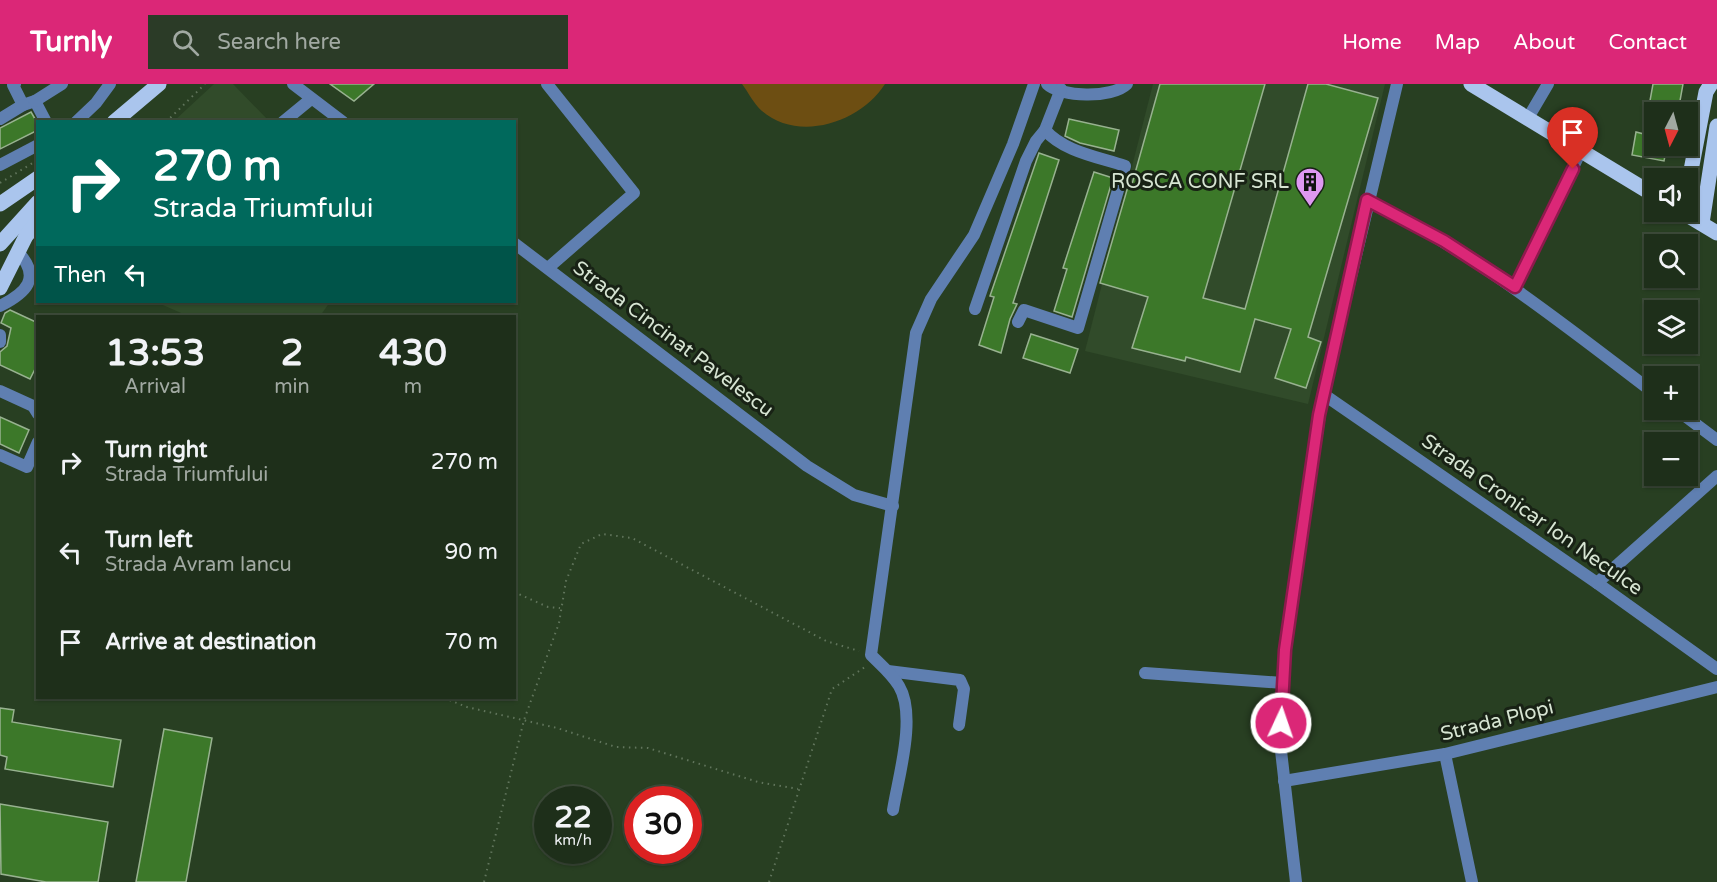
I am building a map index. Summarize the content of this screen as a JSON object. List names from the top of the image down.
{
  "streets": {
    "street": ["Strada Cincinat Pavelescu", "Strada Cronicar Ion Neculce", "Strada Plopi"]
  },
  "places": {
    "building": ["ROSCA CONF SRL"]
  },
  "north": "bottom",
  "page": {
    "header": "Turnly",
    "search": "Search here",
    "nav": [
      "Home",
      "Map",
      "About",
      "Contact"
    ],
    "map_buttons": ["+", "−"],
    "turn": ["270 m", "Strada Triumfului"],
    "then": "Then",
    "eta": [
      "13:53",
      "Arrival",
      "2",
      "min",
      "430",
      "m"
    ],
    "list": [
      {
        "name": "Turn right",
        "note": "Strada Triumfului",
        "value": "270 m"
      },
      {
        "name": "Turn left",
        "note": "Strada Avram Iancu",
        "value": "90 m"
      },
      {
        "name": "Arrive at destination",
        "value": "70 m"
      }
    ],
    "speed": "22 km/h",
    "limit": "30"
  }
}
